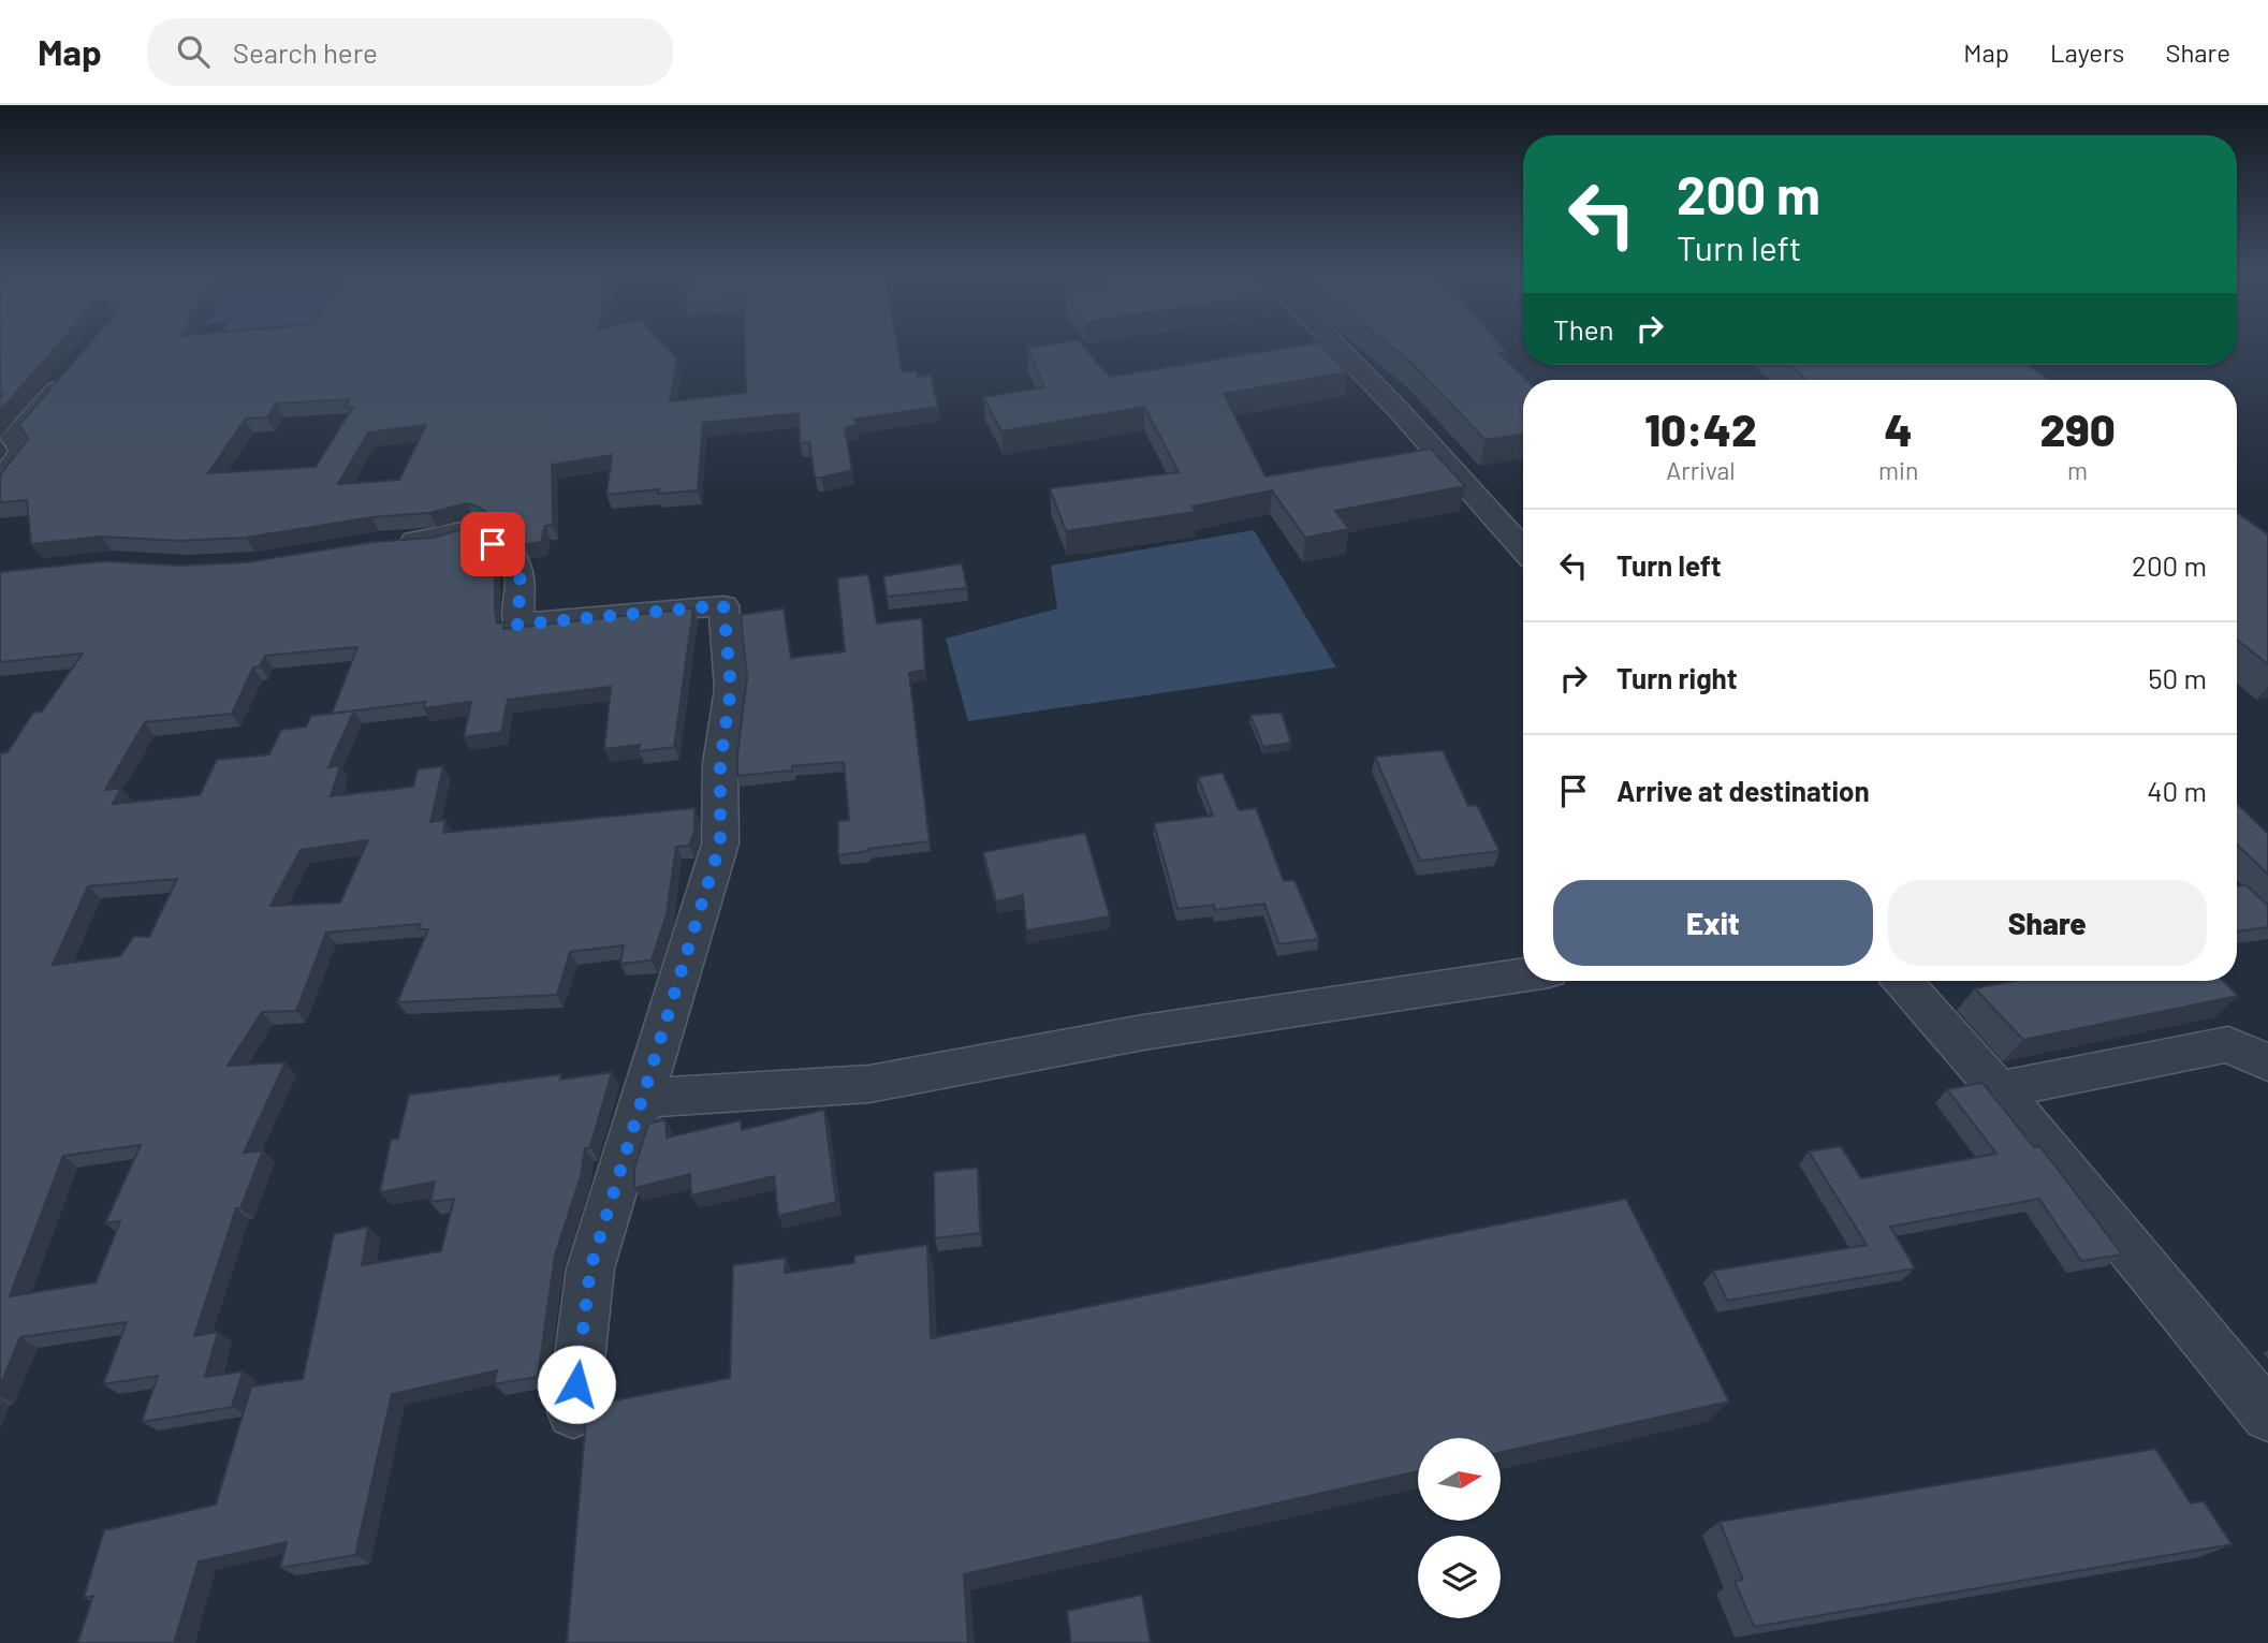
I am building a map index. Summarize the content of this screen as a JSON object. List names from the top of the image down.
{
  "north": "right",
  "page": {
    "header": "Map",
    "search": "Search here",
    "nav": ["Map", "Layers", "Share"],
    "turn": ["200 m", "Turn left"],
    "then": "Then",
    "eta": [
      "10:42",
      "Arrival",
      "4",
      "min",
      "290",
      "m"
    ],
    "list": [
      {
        "name": "Turn left",
        "value": "200 m"
      },
      {
        "name": "Turn right",
        "value": "50 m"
      },
      {
        "name": "Arrive at destination",
        "value": "40 m"
      }
    ],
    "buttons": ["Exit", "Share"]
  }
}
